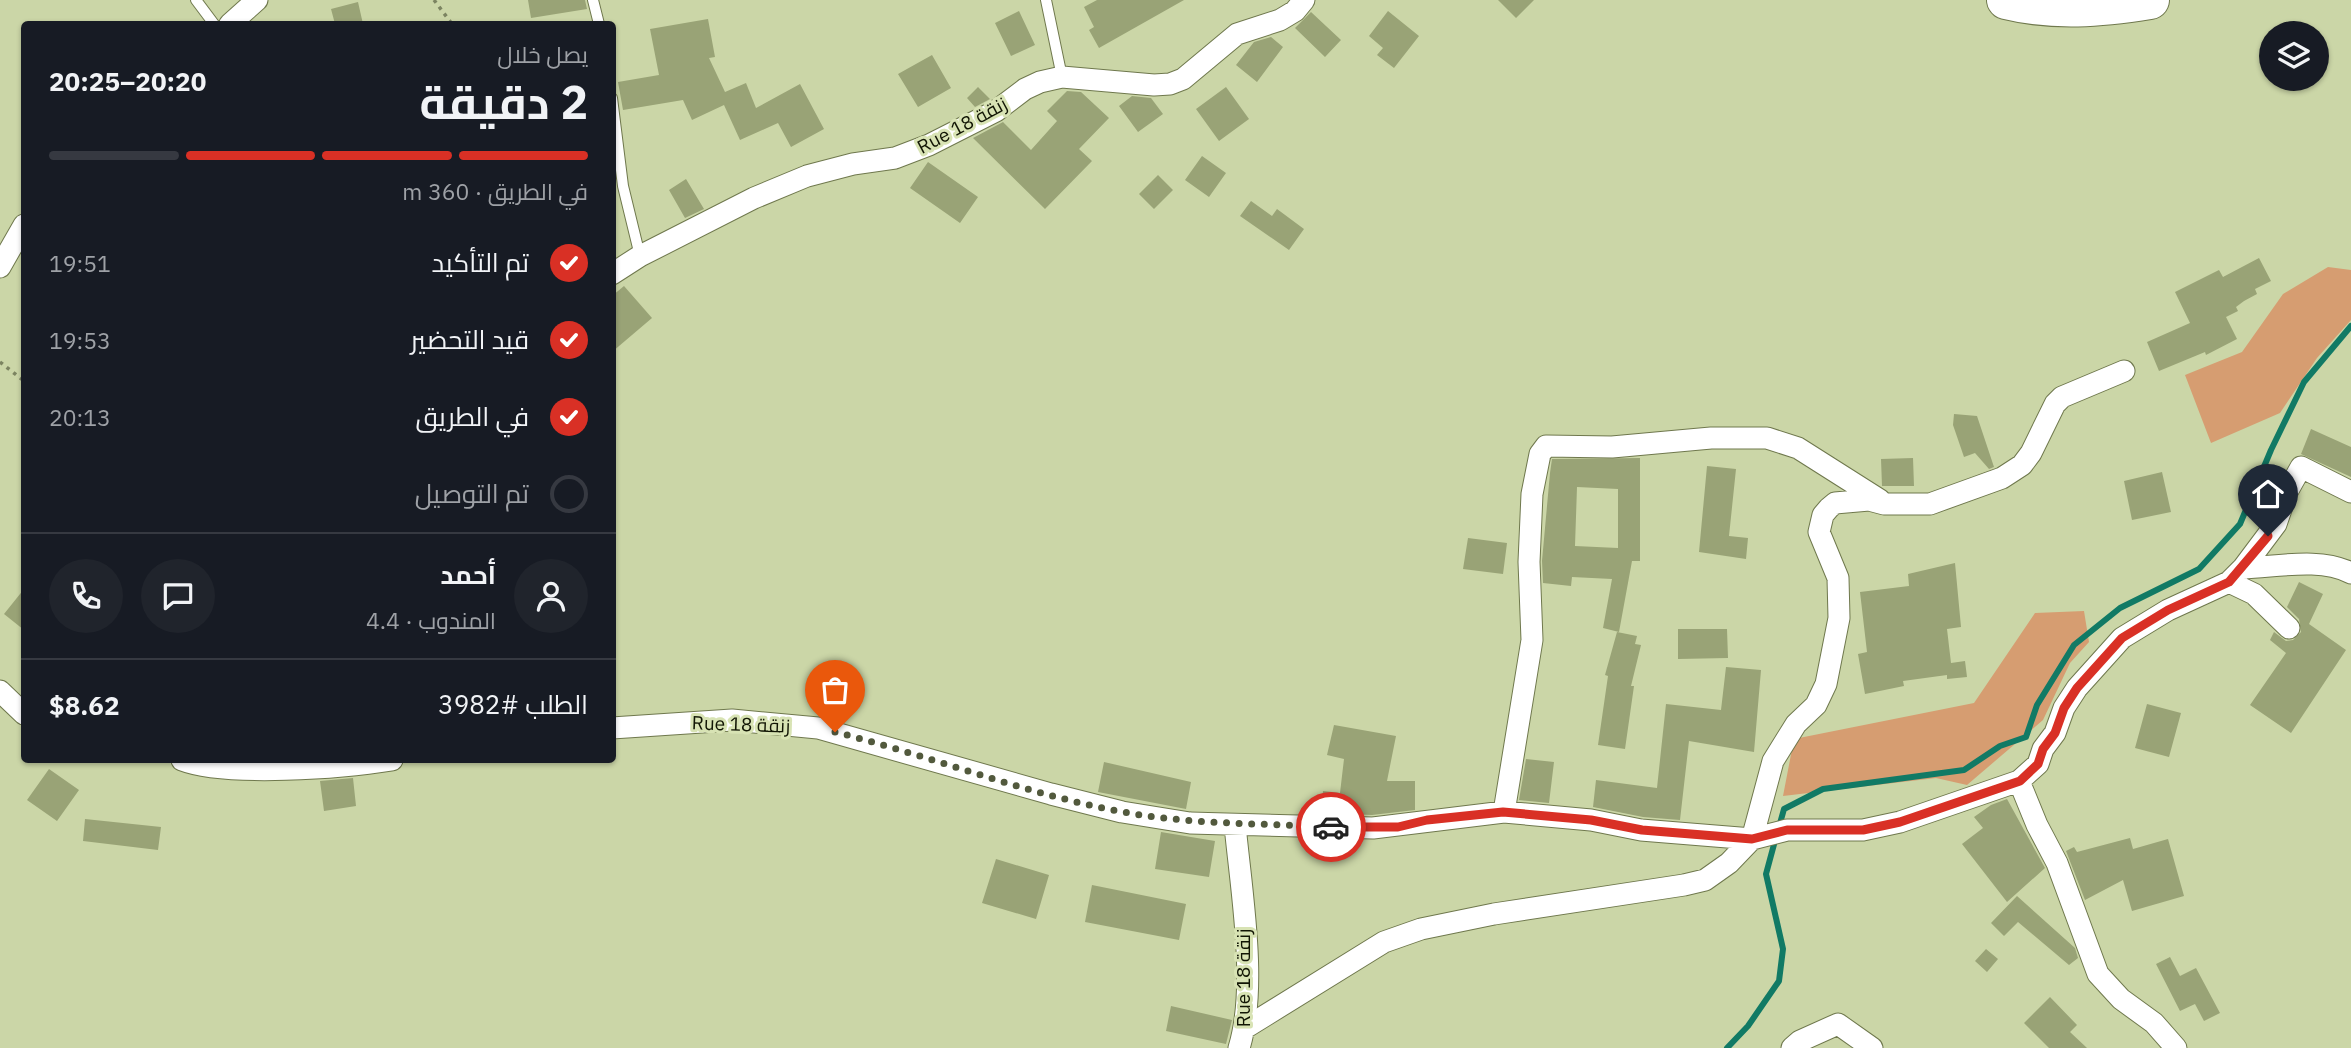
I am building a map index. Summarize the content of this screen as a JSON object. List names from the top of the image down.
{
  "streets": {
    "street": ["Rue 18 زنقة"]
  },
  "page": {
    "heading": ["2 دقيقة", "يصل خلال", "20:20–20:25"],
    "panel": [
      "أحمد",
      "المندوب · 4.4",
      "الطلب #3982",
      "$8.62"
    ],
    "bar": "في الطريق · 360 m",
    "list": [
      ["تم التأكيد", "19:51"],
      ["قيد التحضير", "19:53"],
      ["في الطريق", "20:13"],
      "تم التوصيل"
    ]
  }
}
